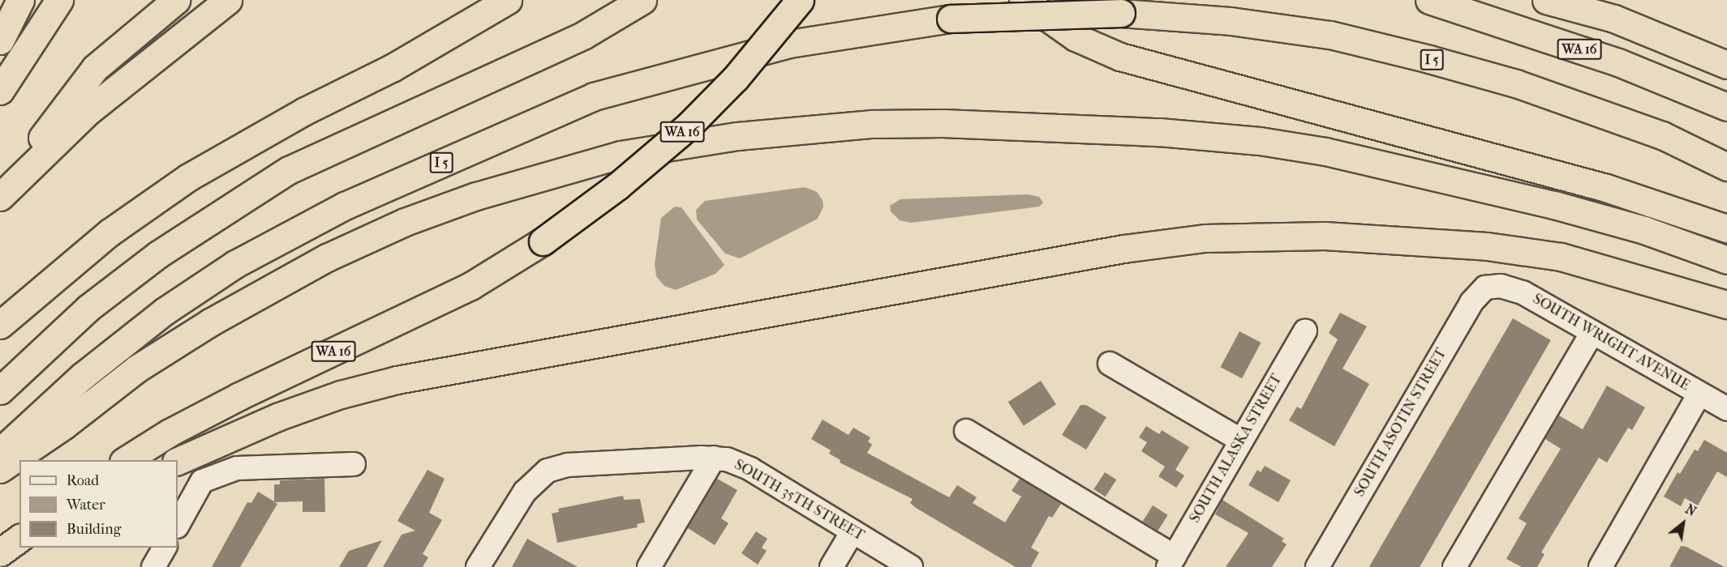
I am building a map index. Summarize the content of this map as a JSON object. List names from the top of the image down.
{
  "streets": {
    "highway": ["WA 16", "I 5"],
    "street": [
      "SOUTH WRIGHT AVENUE",
      "SOUTH ASOTIN STREET",
      "SOUTH ALASKA STREET",
      "SOUTH 35TH STREET"
    ]
  },
  "crossings": [
    ["SOUTH WRIGHT AVENUE", "SOUTH ASOTIN STREET"]
  ],
  "legend": ["Road", "Water", "Building"],
  "north": "top right"
}
